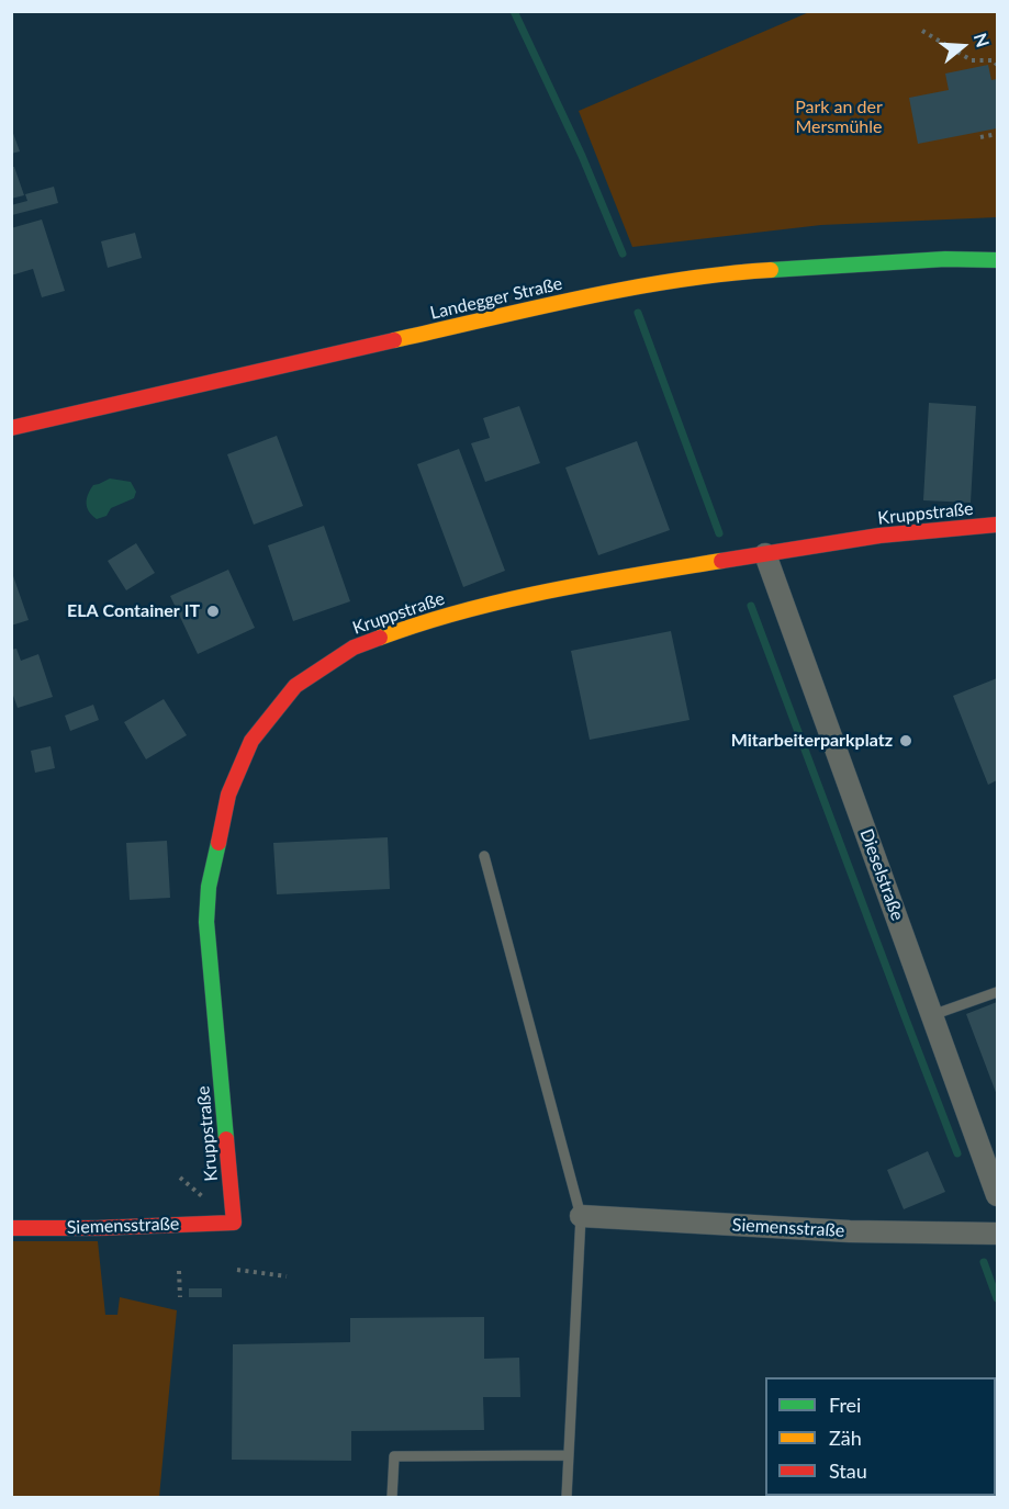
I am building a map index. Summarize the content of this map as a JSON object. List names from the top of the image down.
{
  "streets": {
    "street": [
      "Landegger Straße",
      "Kruppstraße",
      "Dieselstraße",
      "Siemensstraße"
    ]
  },
  "crossings": [
    ["Kruppstraße", "Dieselstraße"],
    ["Kruppstraße", "Siemensstraße"]
  ],
  "parks": ["Park an der Mersmühle"],
  "places": ["ELA Container IT", "Mitarbeiterparkplatz"],
  "legend": ["Frei", "Zäh", "Stau"],
  "north": "right"
}
